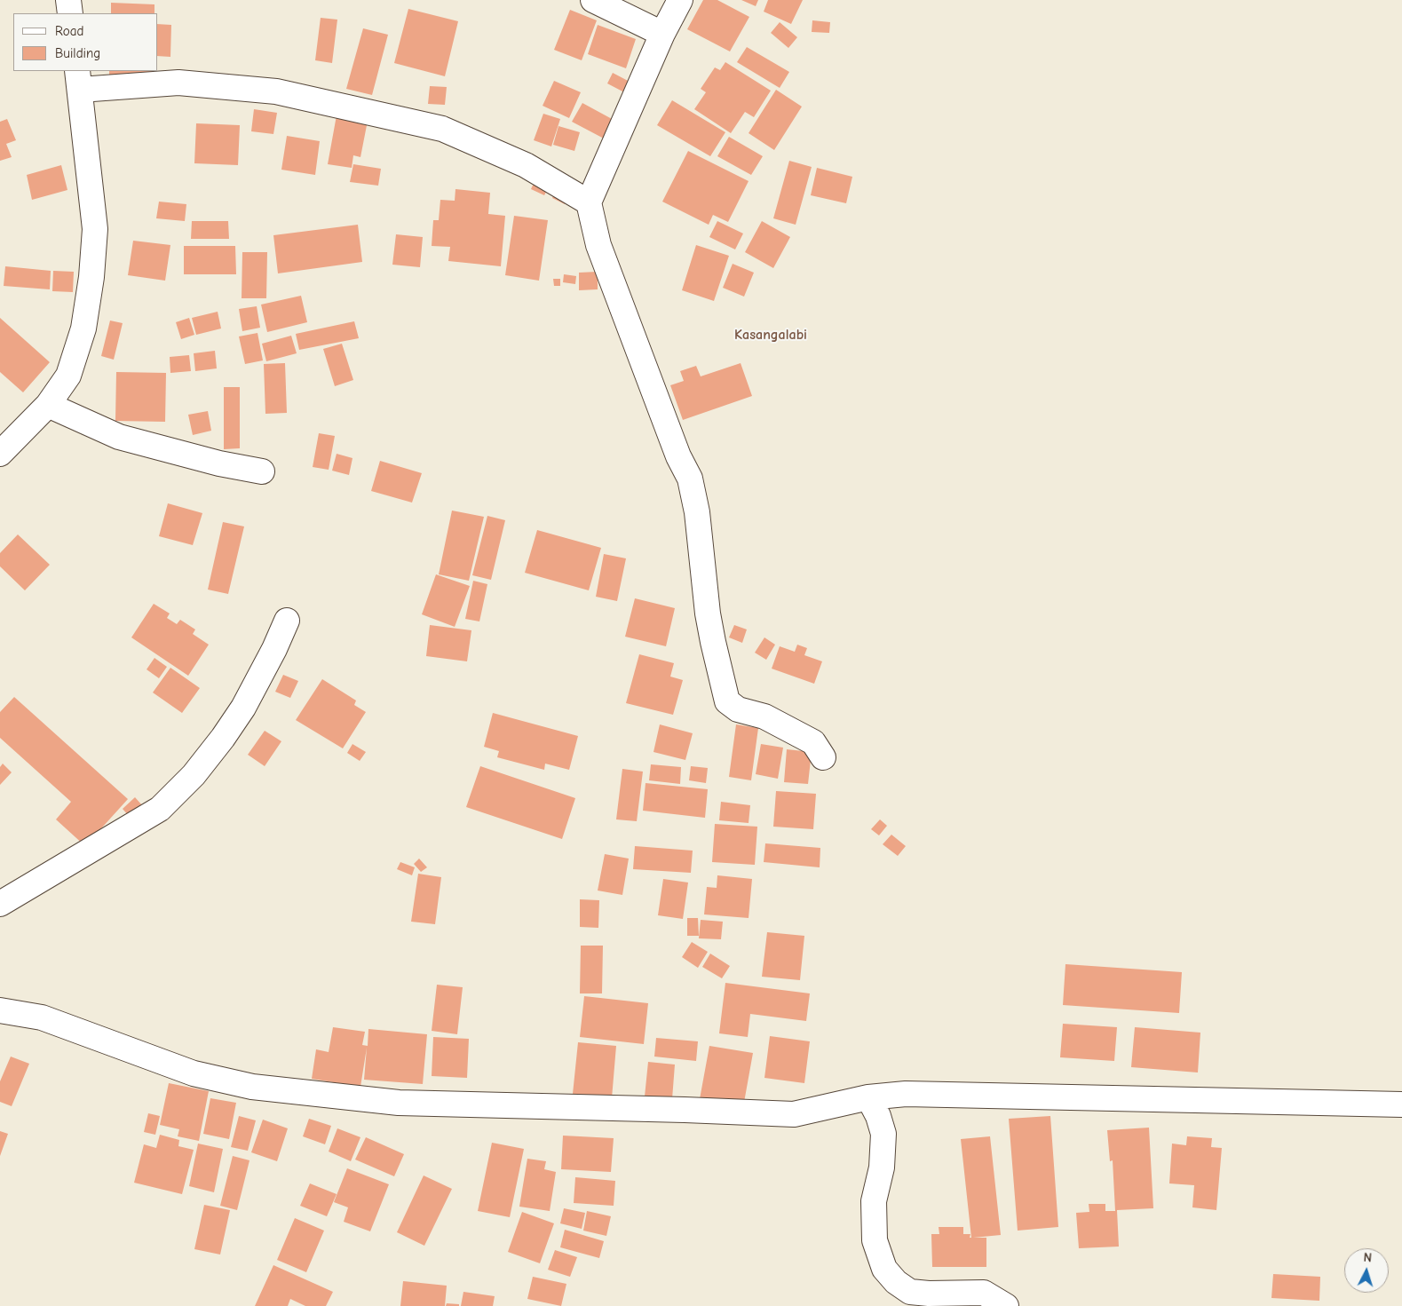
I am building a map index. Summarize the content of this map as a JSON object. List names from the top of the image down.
{
  "districts": ["Kasangalabi"],
  "legend": ["Road", "Building"],
  "north": "top"
}
